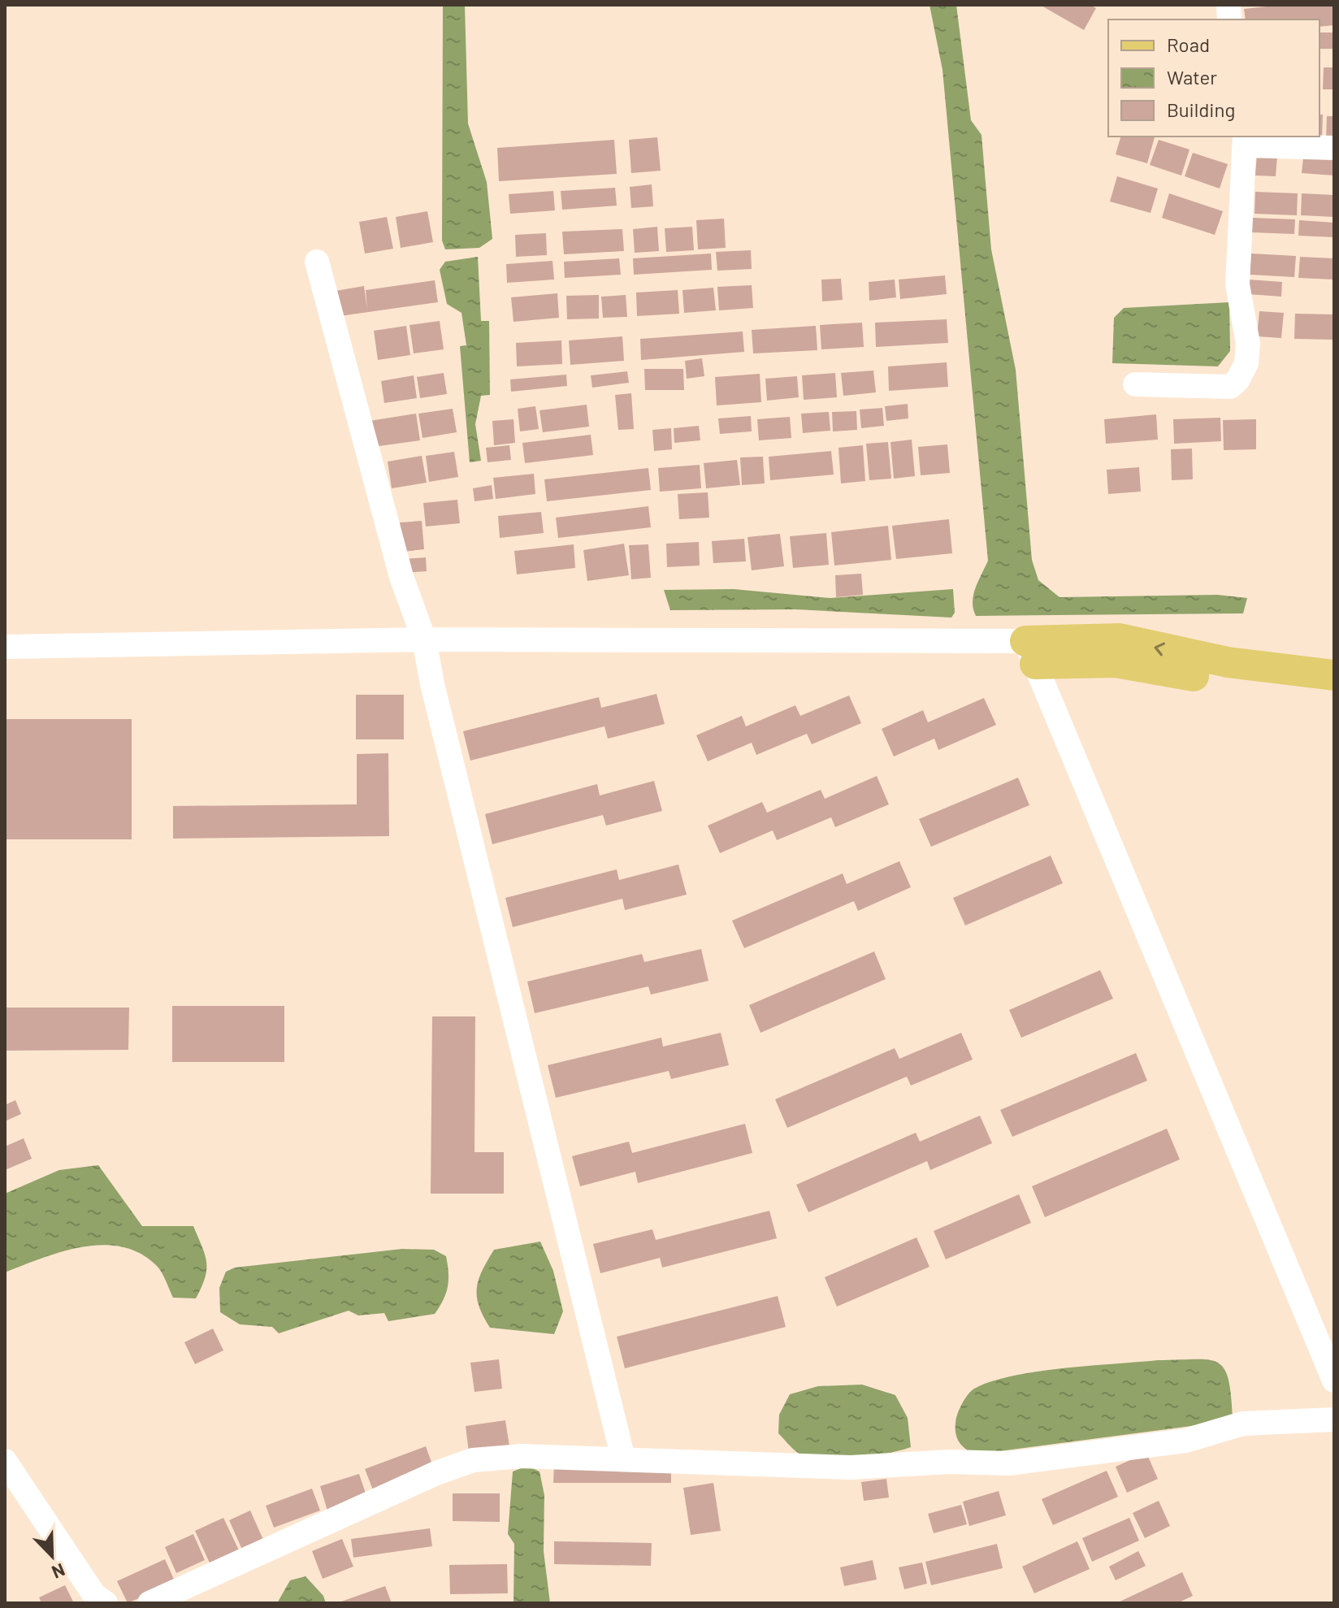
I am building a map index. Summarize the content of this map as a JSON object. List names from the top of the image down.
{
  "legend": ["Road", "Water", "Building"],
  "north": "bottom right"
}
